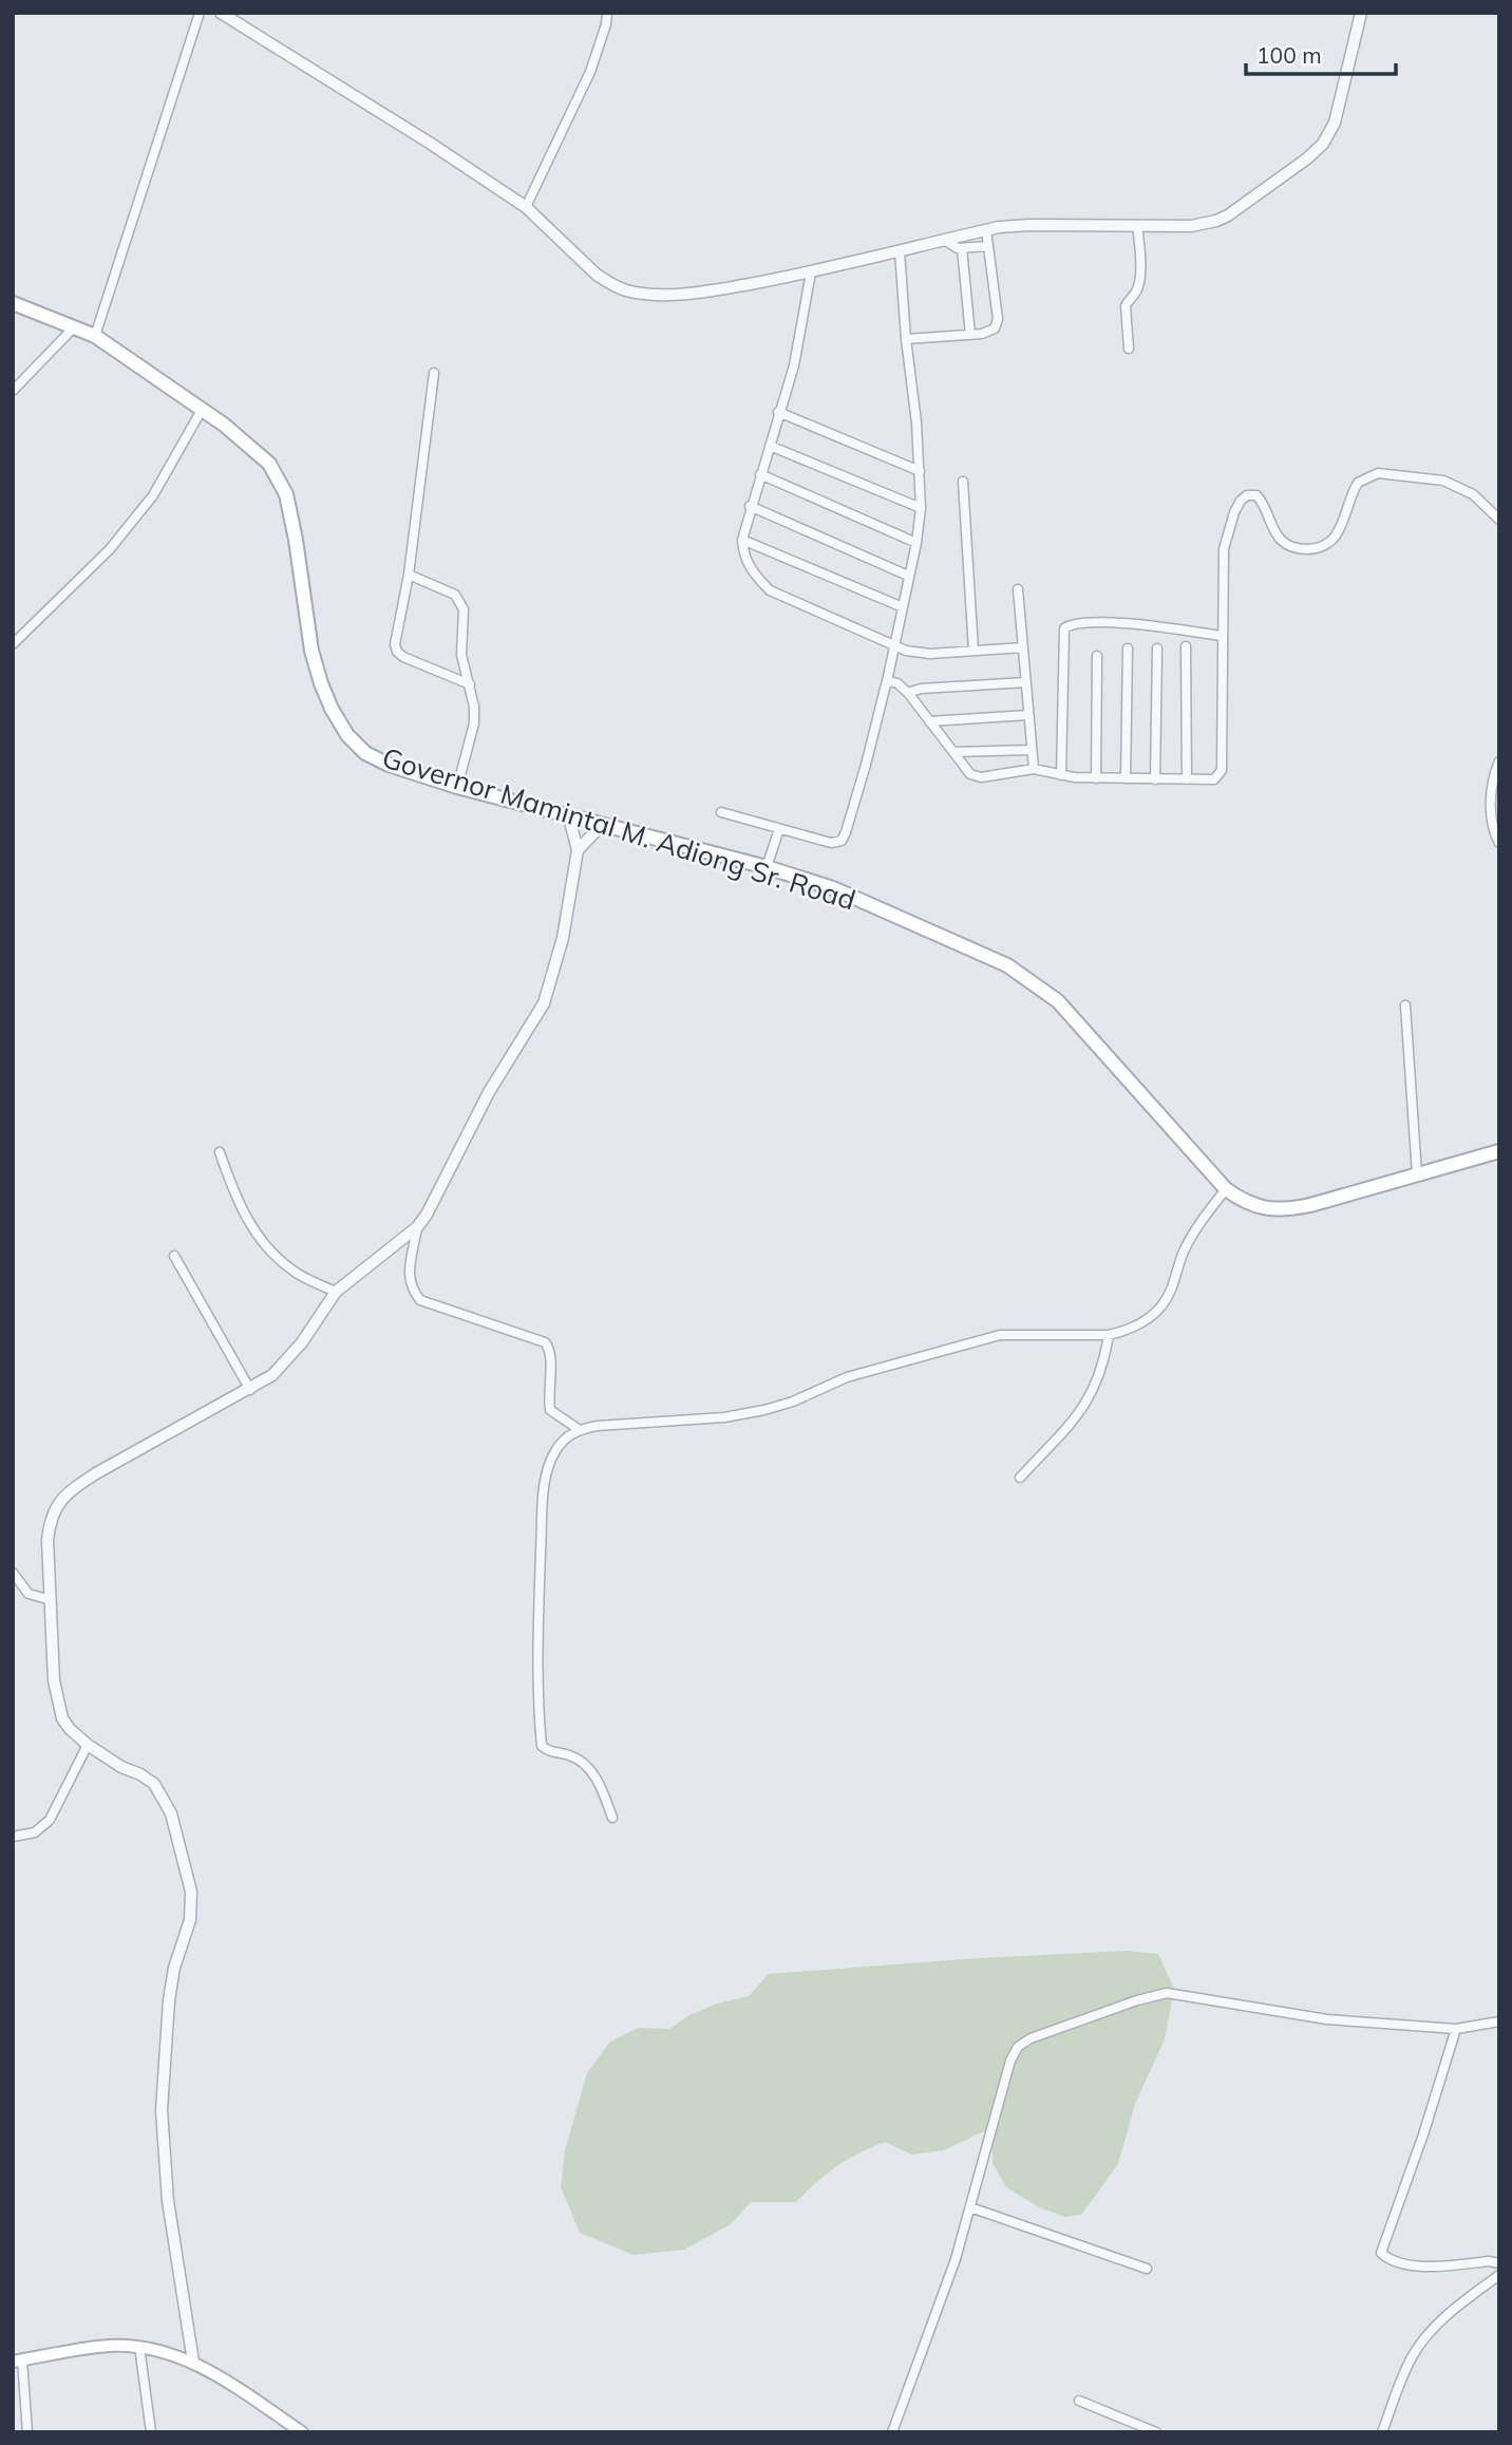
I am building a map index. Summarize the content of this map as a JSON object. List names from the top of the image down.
{
  "streets": {
    "main road": ["Governor Mamintal M. Adiong Sr. Road"]
  },
  "scale_bar": "100 m"
}
